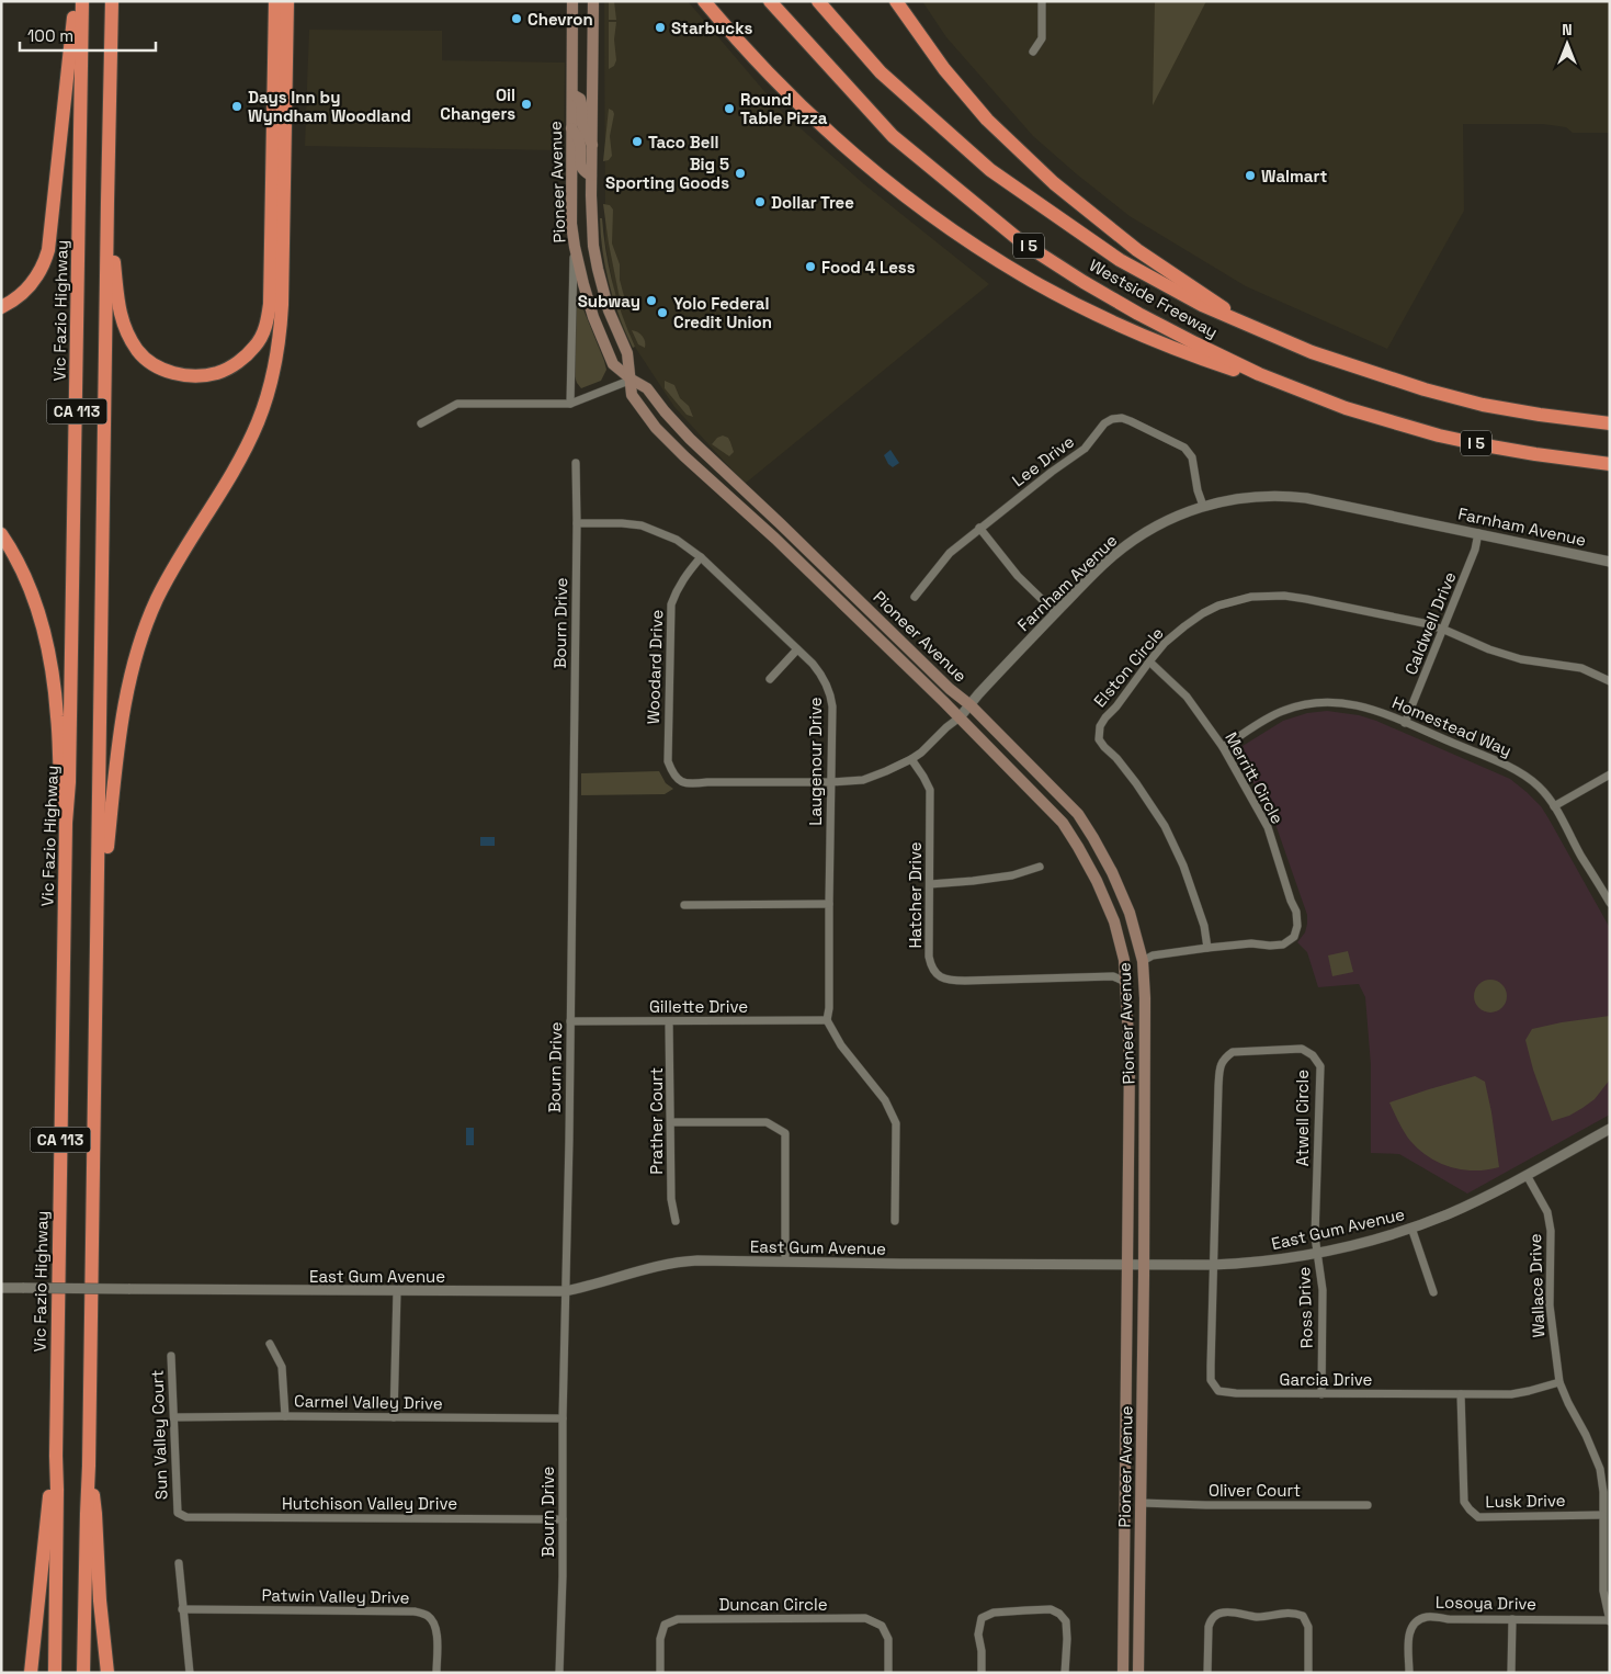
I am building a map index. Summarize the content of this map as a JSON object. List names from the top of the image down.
{
  "streets": {
    "highway": [
      "I 5",
      "Westside Freeway",
      "Vic Fazio Highway",
      "CA 113"
    ],
    "main road": ["Pioneer Avenue"],
    "street": [
      "Lee Drive",
      "Farnham Avenue",
      "Bourn Drive",
      "Caldwell Drive",
      "Woodard Drive",
      "Elston Circle",
      "Homestead Way",
      "Laugenour Drive",
      "Merritt Circle",
      "Hatcher Drive",
      "Gillette Drive",
      "Atwell Circle",
      "Prather Court",
      "East Gum Avenue",
      "Wallace Drive",
      "Ross Drive",
      "Garcia Drive",
      "Carmel Valley Drive",
      "Sun Valley Court",
      "Oliver Court",
      "Lusk Drive",
      "Hutchison Valley Drive",
      "Patwin Valley Drive",
      "Losoya Drive",
      "Duncan Circle"
    ]
  },
  "crossings": [
    ["Pioneer Avenue", "Farnham Avenue"],
    ["Pioneer Avenue", "Merritt Circle"],
    ["Pioneer Avenue", "Hatcher Drive"],
    ["Pioneer Avenue", "East Gum Avenue"],
    ["Pioneer Avenue", "Oliver Court"],
    ["Lee Drive", "Farnham Avenue"],
    ["Farnham Avenue", "Caldwell Drive"],
    ["Farnham Avenue", "Woodard Drive"],
    ["Farnham Avenue", "Laugenour Drive"],
    ["Farnham Avenue", "Hatcher Drive"],
    ["Bourn Drive", "Laugenour Drive"],
    ["Bourn Drive", "Gillette Drive"],
    ["Bourn Drive", "East Gum Avenue"],
    ["Bourn Drive", "Carmel Valley Drive"],
    ["Bourn Drive", "Hutchison Valley Drive"],
    ["Caldwell Drive", "Elston Circle"],
    ["Caldwell Drive", "Homestead Way"],
    ["Woodard Drive", "Laugenour Drive"],
    ["Elston Circle", "Merritt Circle"],
    ["Homestead Way", "Merritt Circle"],
    ["Laugenour Drive", "Gillette Drive"],
    ["Gillette Drive", "Prather Court"],
    ["Atwell Circle", "East Gum Avenue"],
    ["Atwell Circle", "Ross Drive"],
    ["Atwell Circle", "Garcia Drive"],
    ["East Gum Avenue", "Wallace Drive"],
    ["East Gum Avenue", "Ross Drive"],
    ["East Gum Avenue", "Garcia Drive"],
    ["Wallace Drive", "Garcia Drive"],
    ["Wallace Drive", "Lusk Drive"],
    ["Wallace Drive", "Losoya Drive"],
    ["Ross Drive", "Garcia Drive"],
    ["Garcia Drive", "Lusk Drive"],
    ["Carmel Valley Drive", "Sun Valley Court"],
    ["Sun Valley Court", "Hutchison Valley Drive"]
  ],
  "places": [
    "Chevron",
    "Starbucks",
    "Oil Changers",
    "Days Inn by Wyndham Woodland",
    "Round Table Pizza",
    "Taco Bell",
    "Big 5 Sporting Goods",
    "Walmart",
    "Dollar Tree",
    "Food 4 Less",
    "Subway",
    "Yolo Federal Credit Union"
  ],
  "scale_bar": "100 m",
  "north": "top"
}
